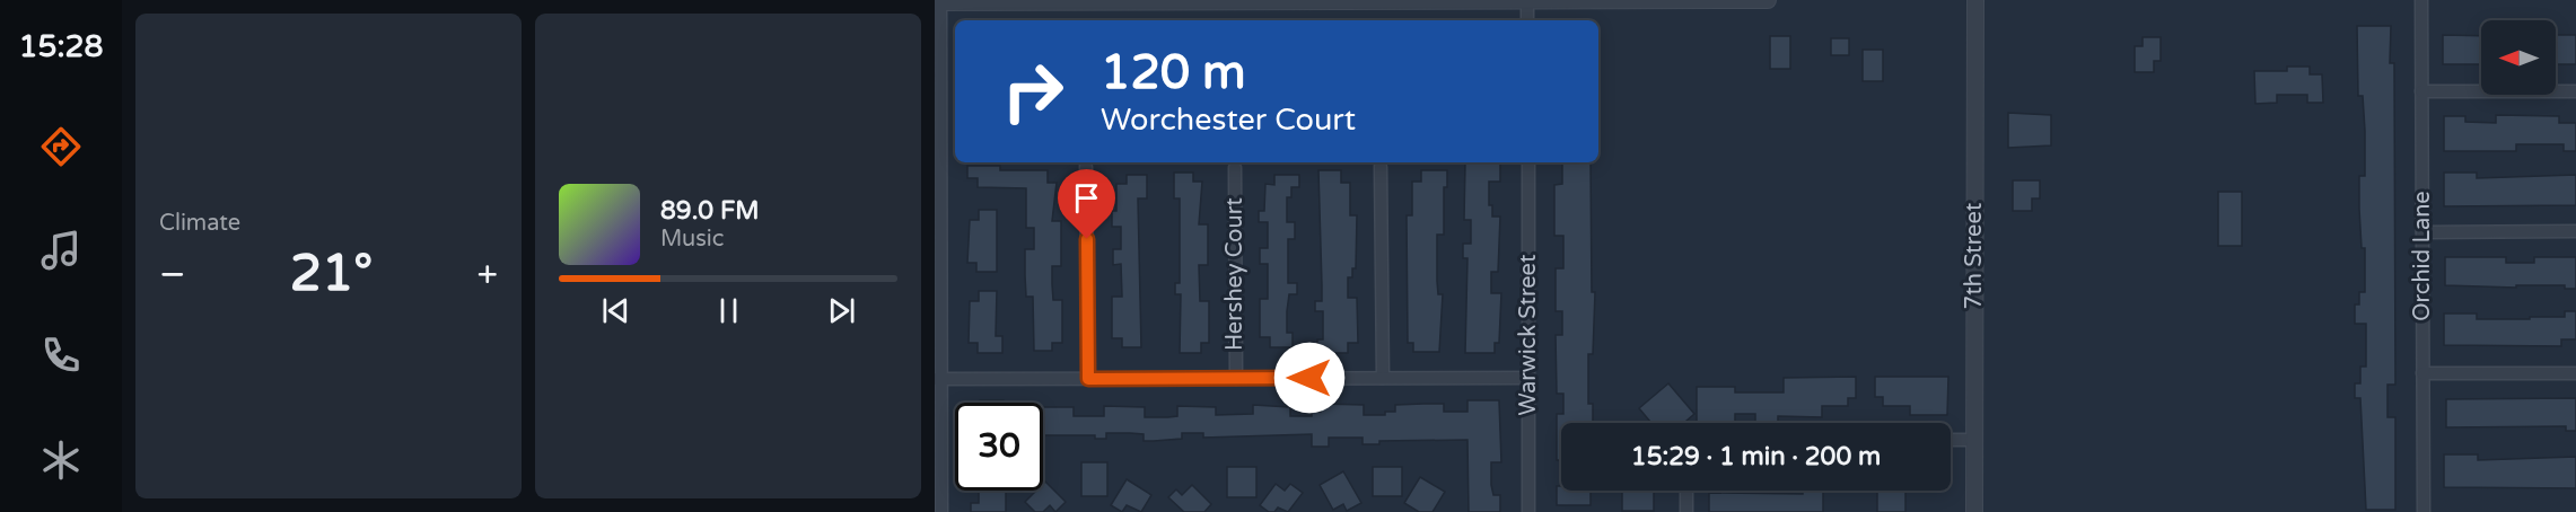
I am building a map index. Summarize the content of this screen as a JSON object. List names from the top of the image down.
{
  "streets": {
    "street": [
      "7th Street",
      "Orchid Lane",
      "Hershey Court",
      "Warwick Street"
    ]
  },
  "north": "left",
  "page": {
    "tabs": "15:28",
    "tile": "Climate",
    "turn": ["120 m", "Worchester Court"],
    "song": ["89.0 FM", "Music"],
    "heat": ["−", "21°", "+"],
    "limit": "30",
    "trip": "15:29 · 1 min · 200 m"
  }
}
